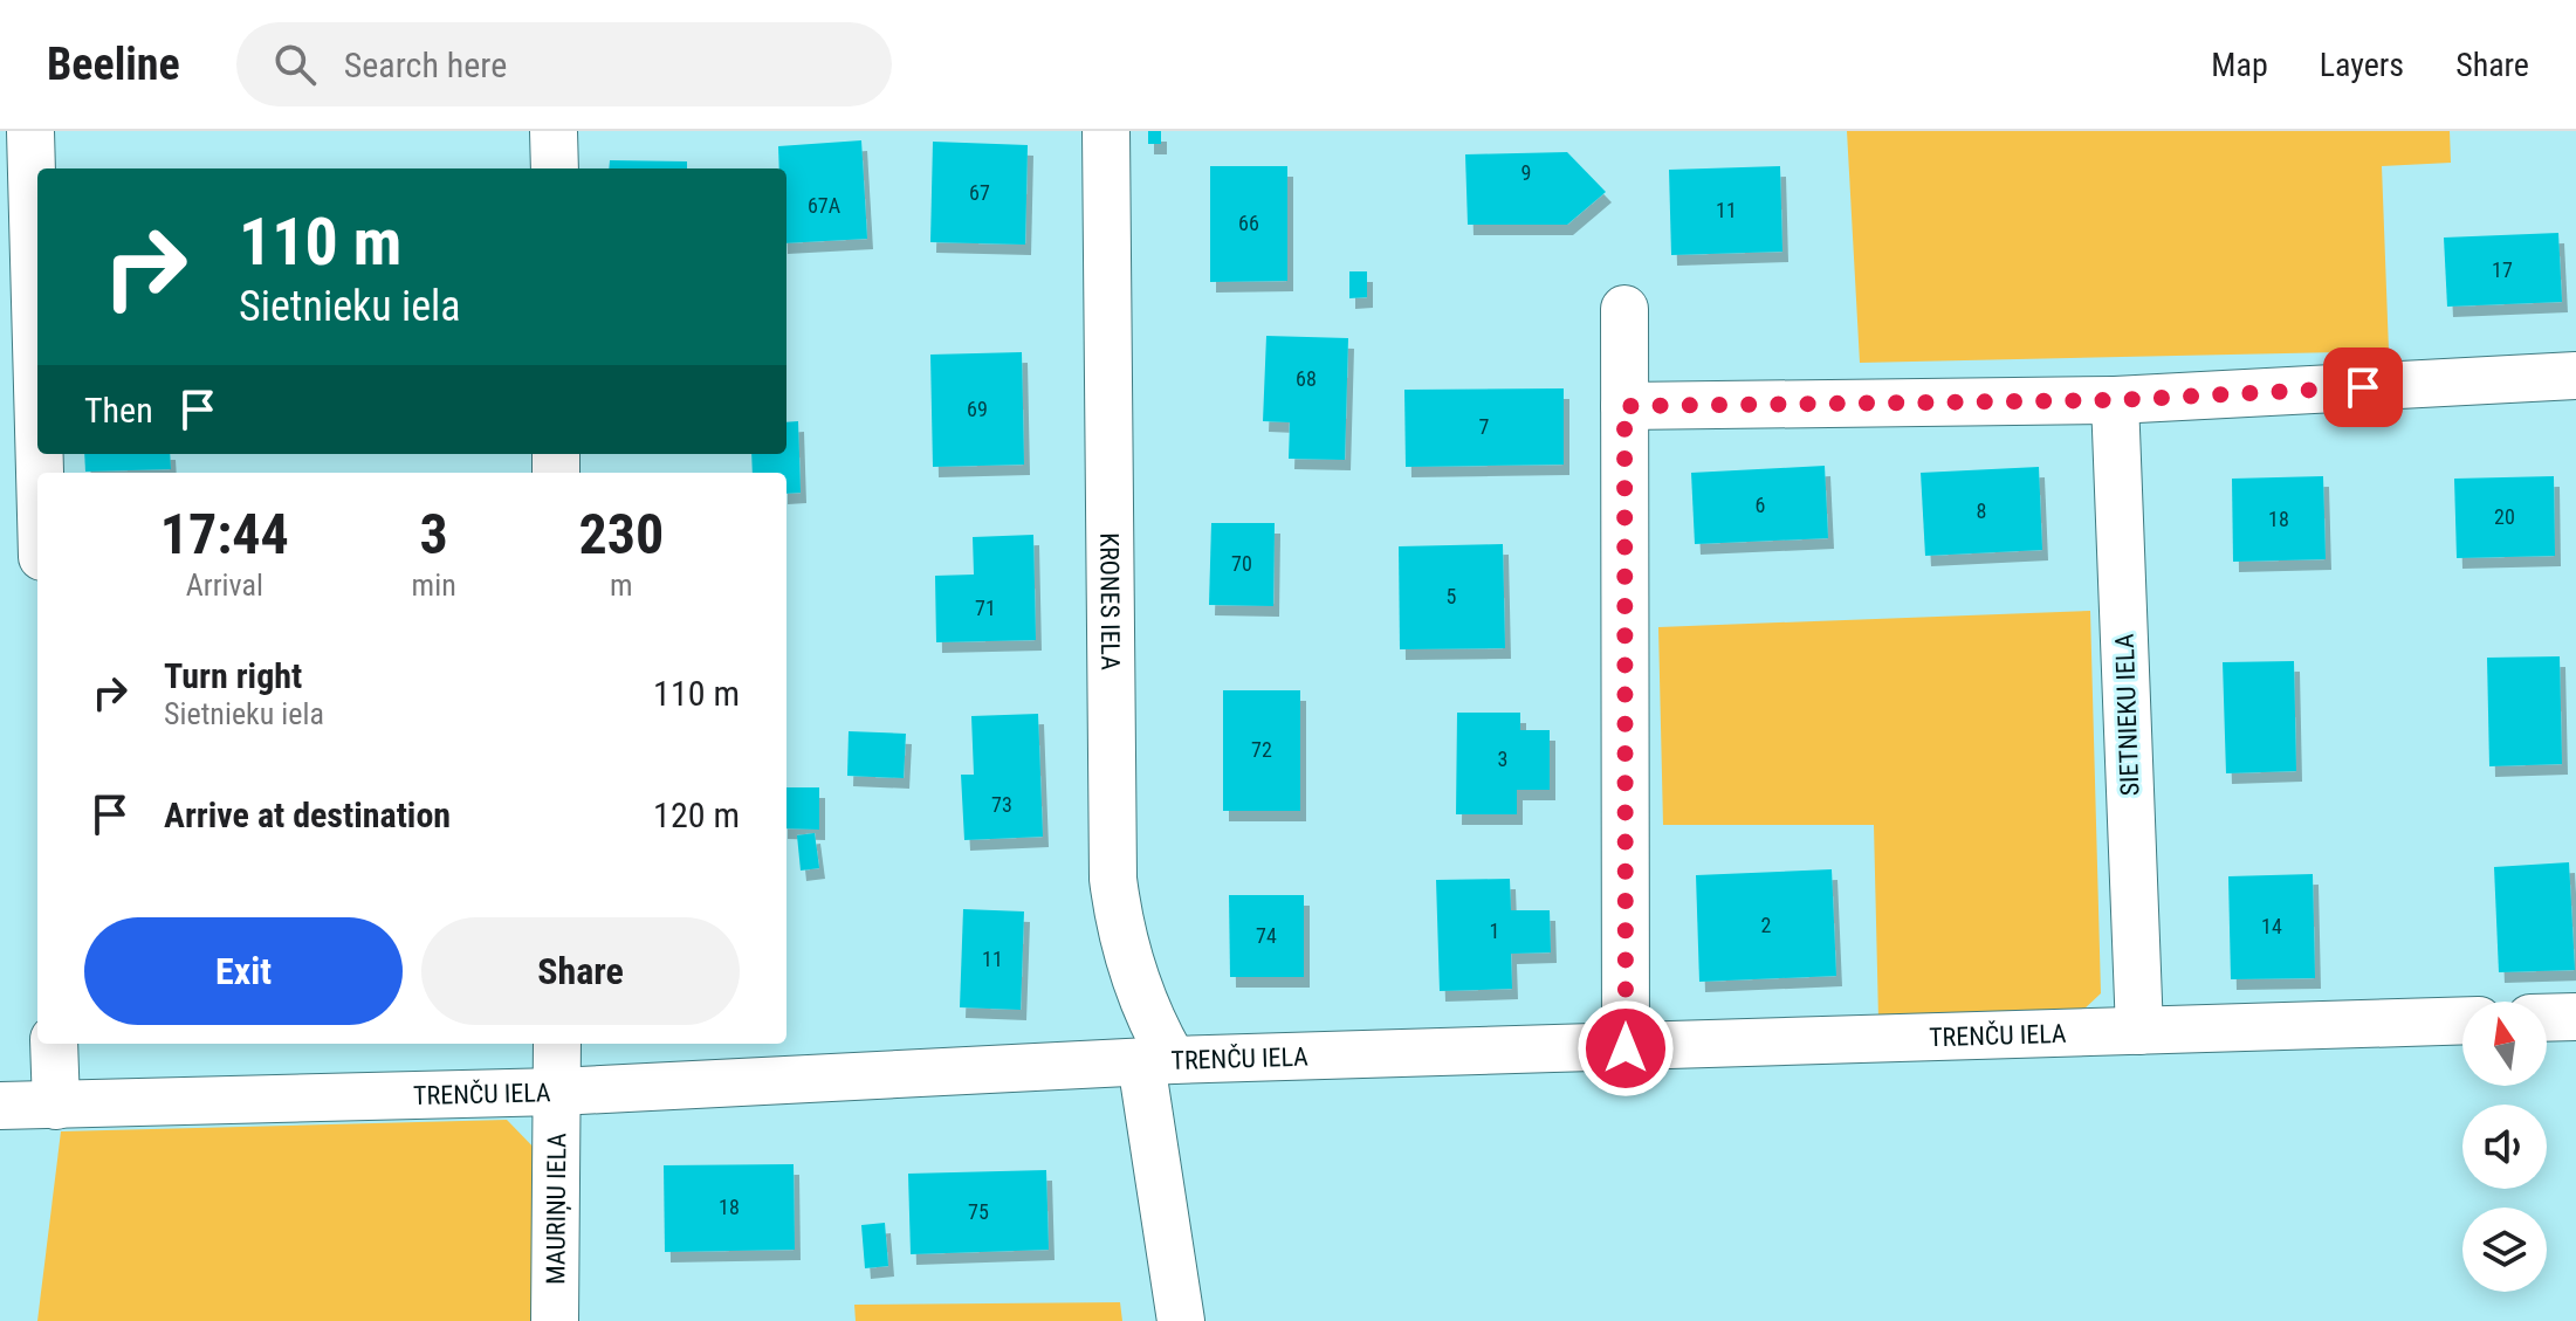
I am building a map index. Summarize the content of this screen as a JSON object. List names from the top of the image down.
{
  "streets": {
    "street": [
      "KRONES IELA",
      "SIETNIEKU IELA",
      "TRENČU IELA",
      "MAURIŅU IELA"
    ]
  },
  "crossings": [
    ["KRONES IELA", "TRENČU IELA"],
    ["SIETNIEKU IELA", "TRENČU IELA"],
    ["TRENČU IELA", "MAURIŅU IELA"]
  ],
  "house_numbers": [
    "9",
    "67",
    "67A",
    "11",
    "66",
    "17",
    "68",
    "69",
    "7",
    "6",
    "8",
    "20",
    "18",
    "70",
    "5",
    "71",
    "72",
    "3",
    "73",
    "2",
    "14",
    "1",
    "74",
    "11",
    "18",
    "75"
  ],
  "north": "top",
  "page": {
    "header": "Beeline",
    "search": "Search here",
    "nav": ["Map", "Layers", "Share"],
    "turn": ["110 m", "Sietnieku iela"],
    "then": "Then",
    "eta": [
      "17:44",
      "Arrival",
      "3",
      "min",
      "230",
      "m"
    ],
    "list": [
      {
        "name": "Turn right",
        "note": "Sietnieku iela",
        "value": "110 m"
      },
      {
        "name": "Arrive at destination",
        "value": "120 m"
      }
    ],
    "buttons": ["Exit", "Share"]
  }
}
